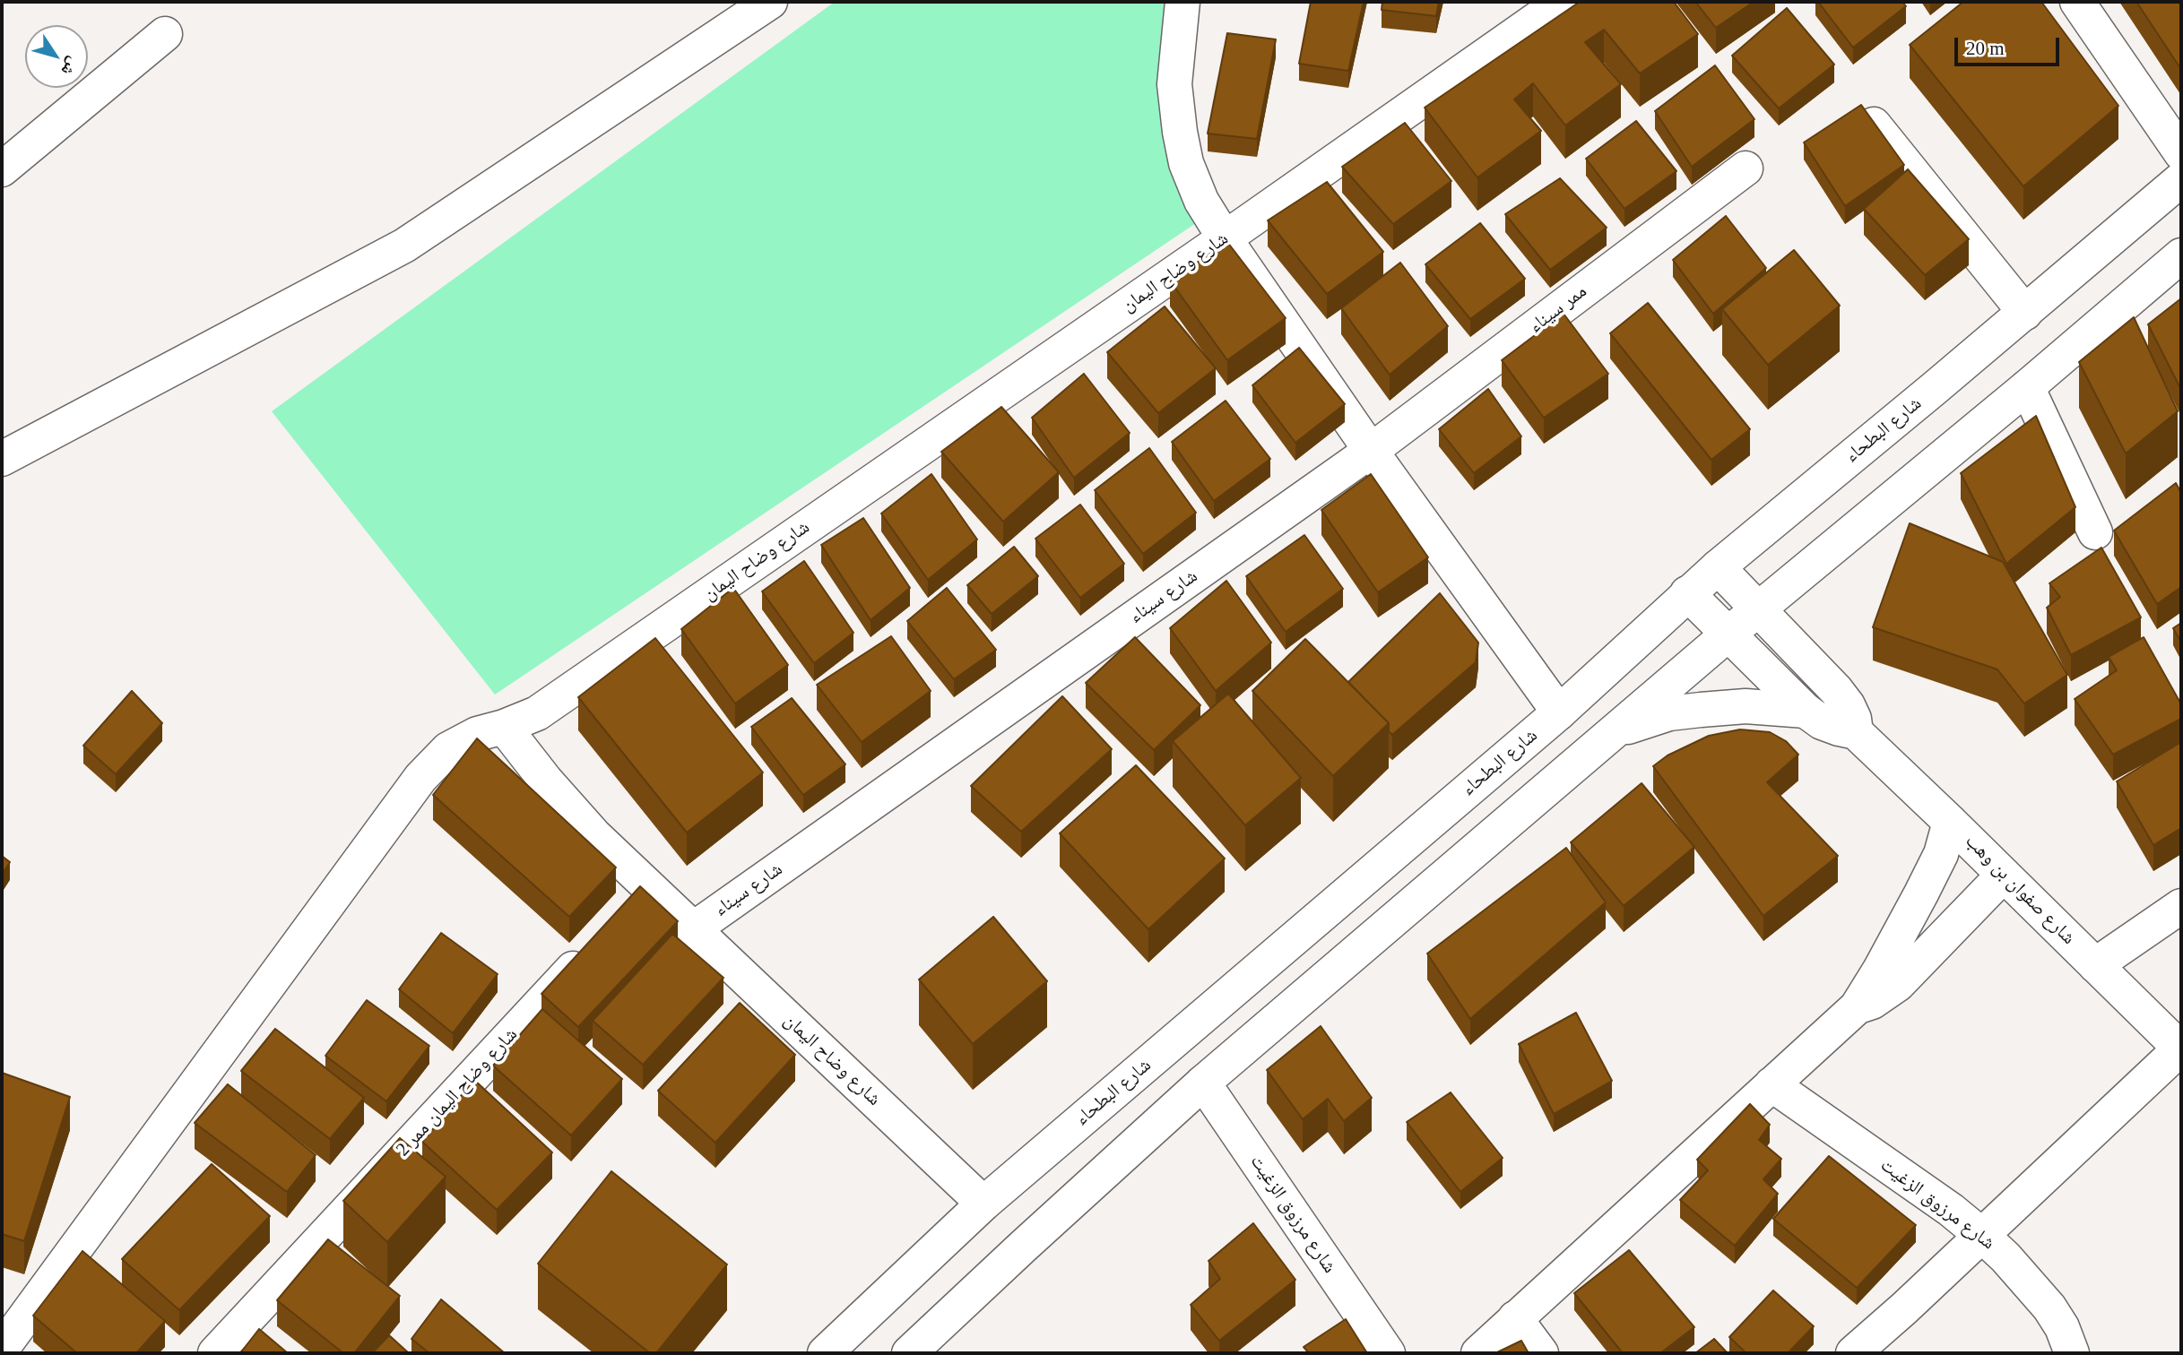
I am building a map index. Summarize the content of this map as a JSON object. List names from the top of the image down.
{
  "streets": {
    "street": [
      "شارع وضاح اليمان",
      "ممر سيناء",
      "شارع البطحاء",
      "شارع سيناء",
      "شارع صفوان بن وهب",
      "شارع وضاح اليمان ممر 2",
      "شارع مرزوق الزغيت"
    ]
  },
  "crossings": [
    ["شارع وضاح اليمان", "شارع البطحاء"],
    ["شارع وضاح اليمان", "شارع سيناء"],
    ["ممر سيناء", "شارع سيناء"],
    ["شارع البطحاء", "شارع صفوان بن وهب"]
  ],
  "scale_bar": "20 m",
  "north": "bottom right"
}
